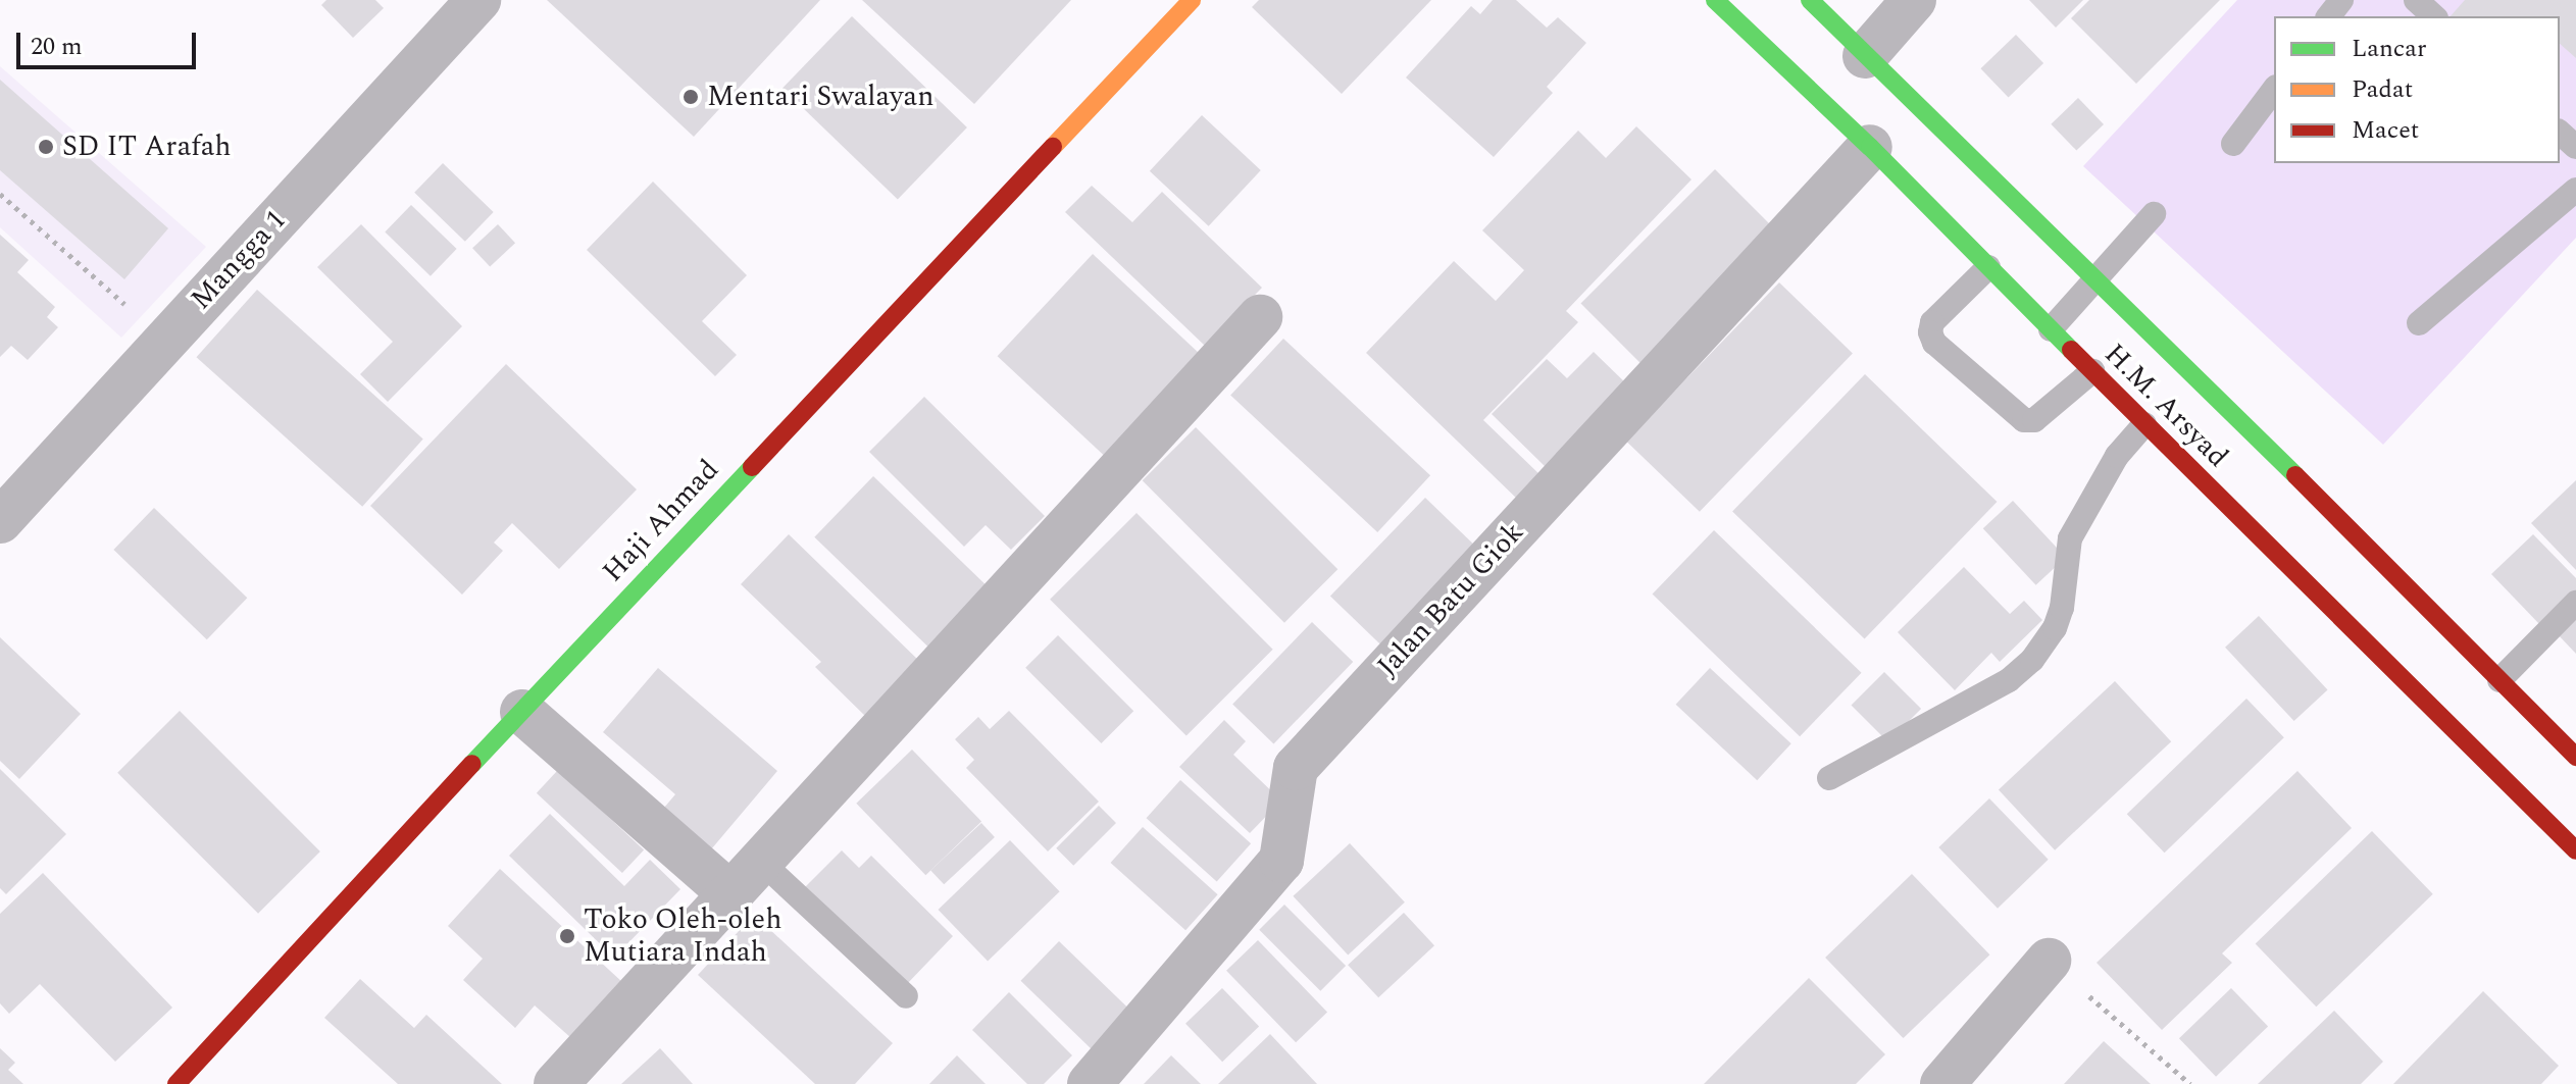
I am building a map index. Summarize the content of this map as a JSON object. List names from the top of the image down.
{
  "streets": {
    "street": [
      "Mangga 1",
      "H.M. Arsyad",
      "Haji Ahmad",
      "Jalan Batu Giok"
    ]
  },
  "crossings": [
    ["H.M. Arsyad", "Jalan Batu Giok"]
  ],
  "places": ["Mentari Swalayan", "SD IT Arafah", "Toko Oleh-oleh Mutiara Indah"],
  "legend": ["Lancar", "Padat", "Macet"],
  "scale_bar": "20 m"
}
